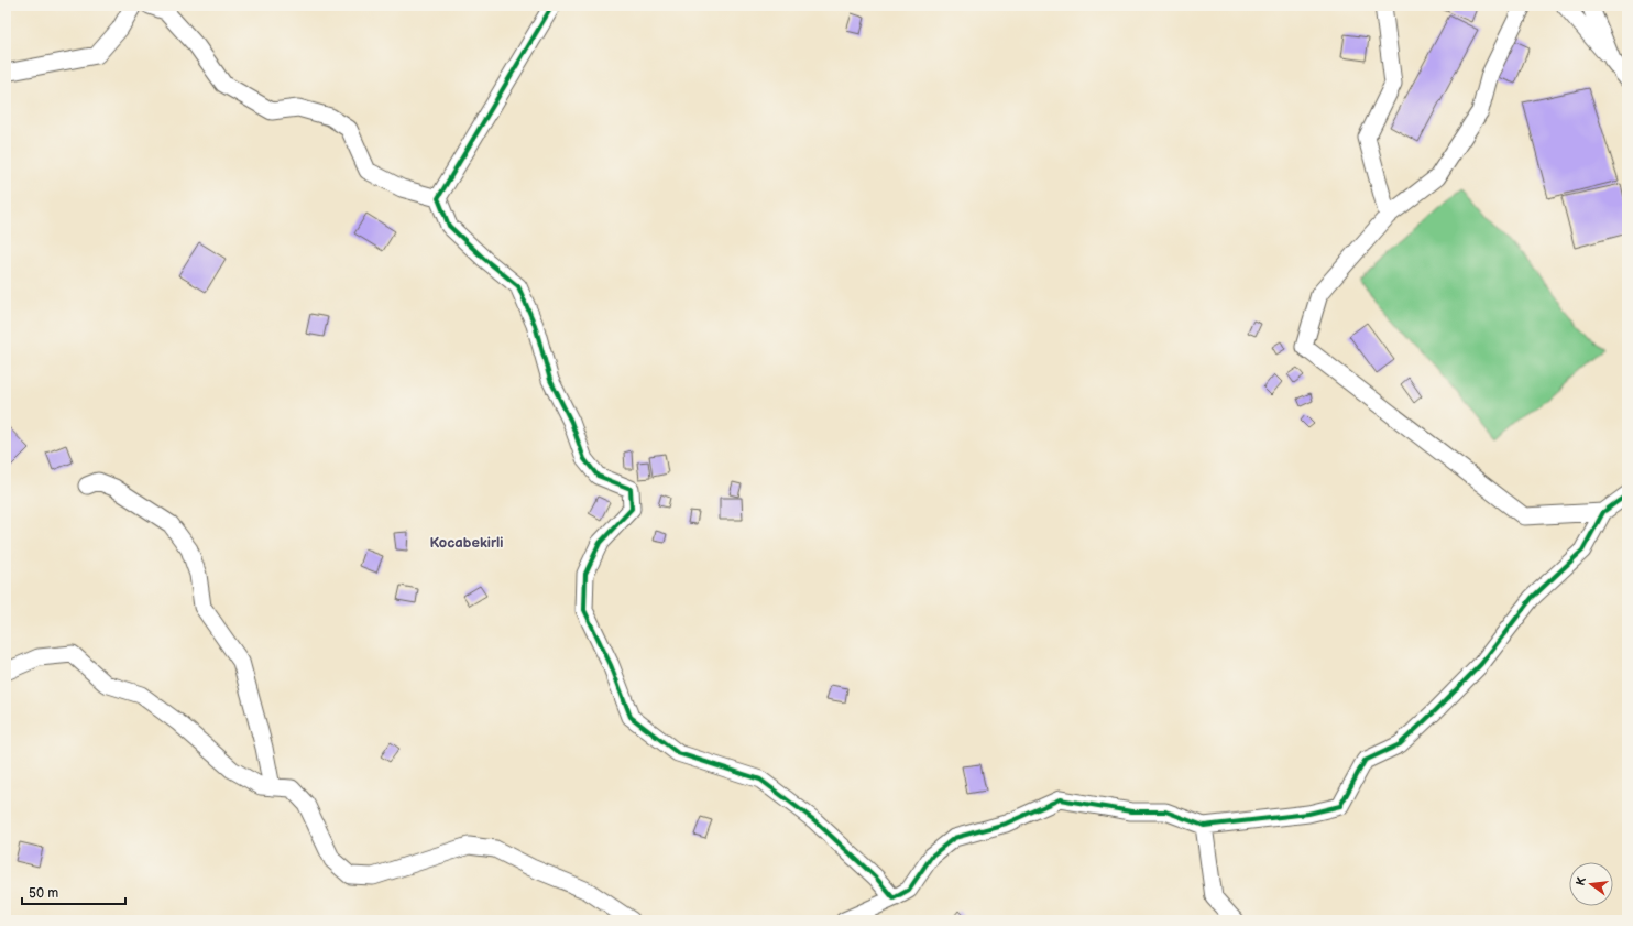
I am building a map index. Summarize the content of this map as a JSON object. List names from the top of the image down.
{
  "districts": ["Kocabekirli"],
  "scale_bar": "50 m",
  "north": "left"
}
